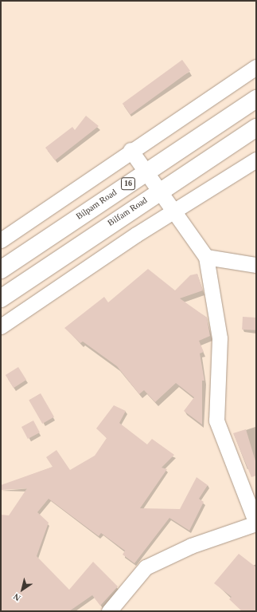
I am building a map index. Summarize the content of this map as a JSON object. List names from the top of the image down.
{
  "streets": {
    "main road": ["16", "Bilpam Road", "Bilfam Road"]
  },
  "north": "bottom left"
}
